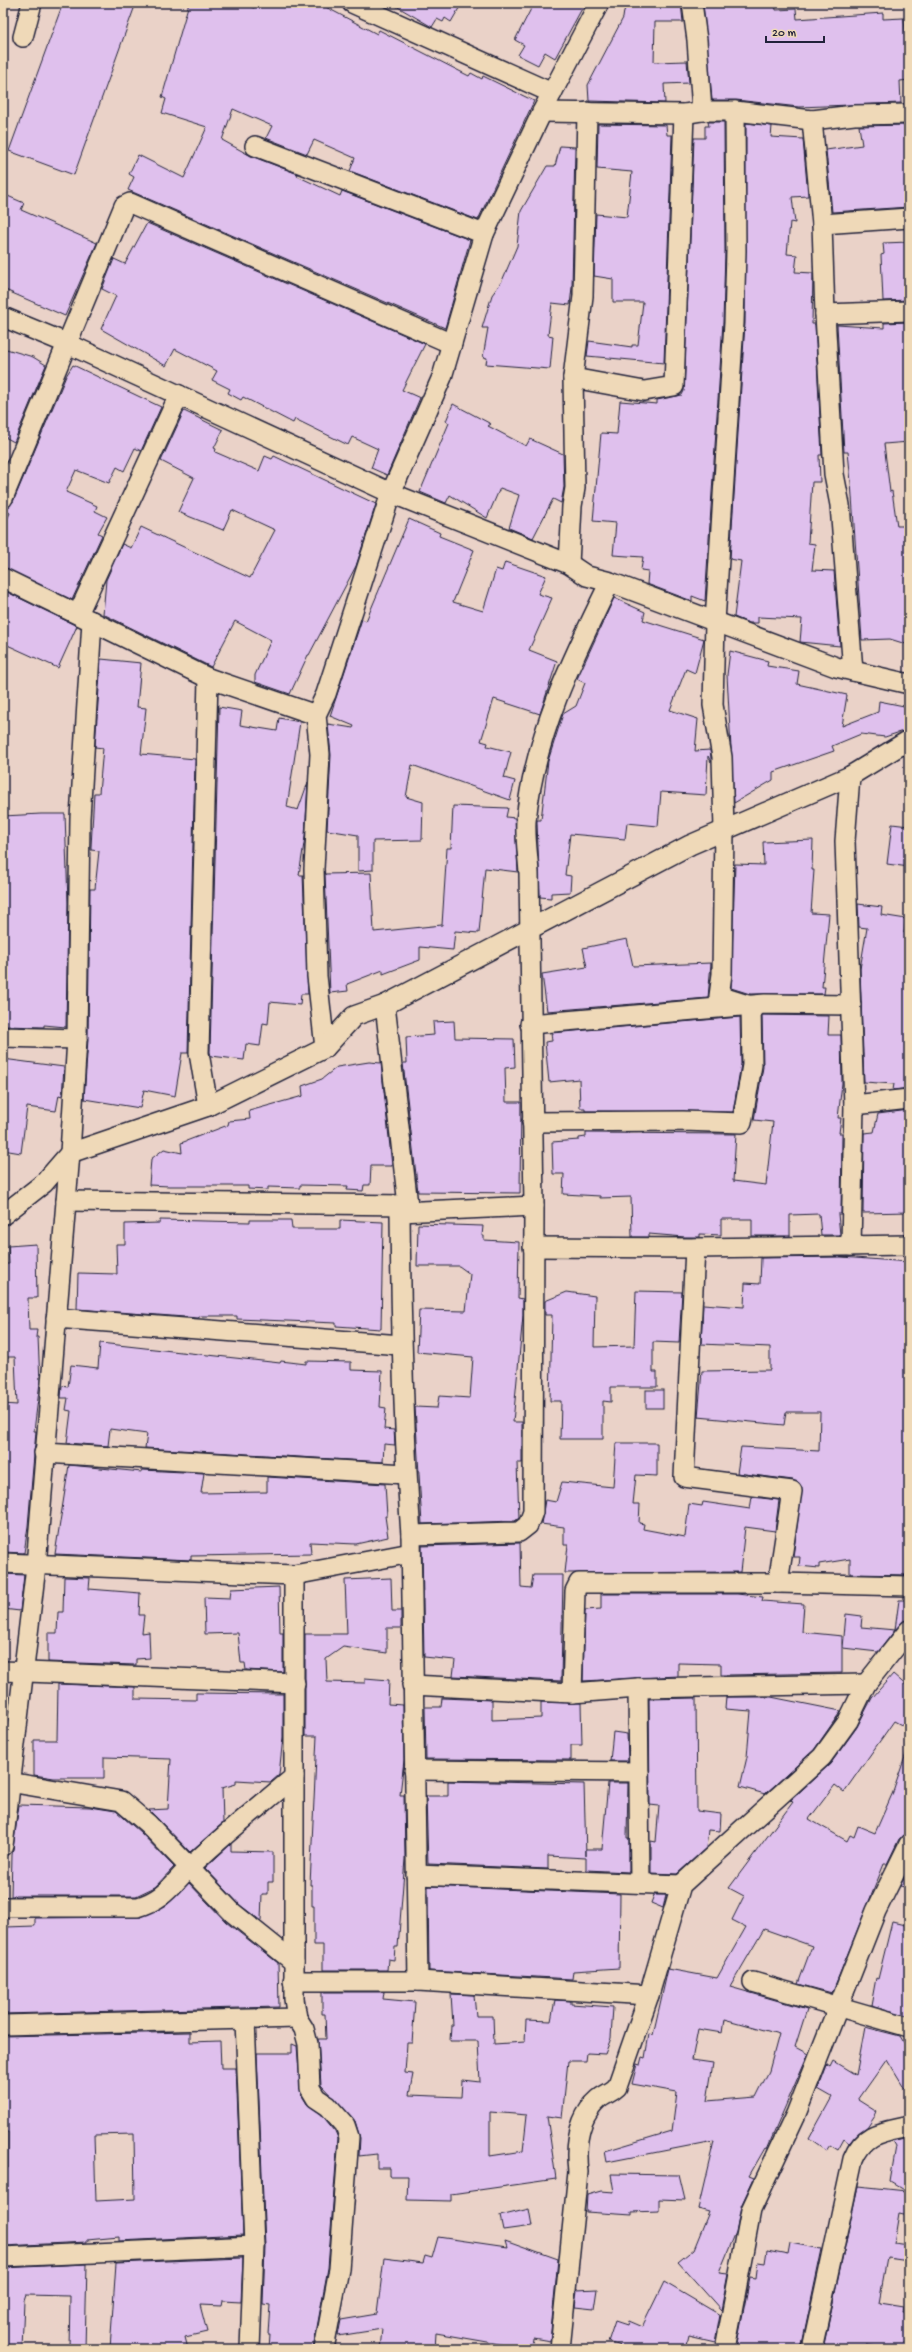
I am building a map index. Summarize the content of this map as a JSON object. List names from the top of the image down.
{
  "scale_bar": "20 m"
}
